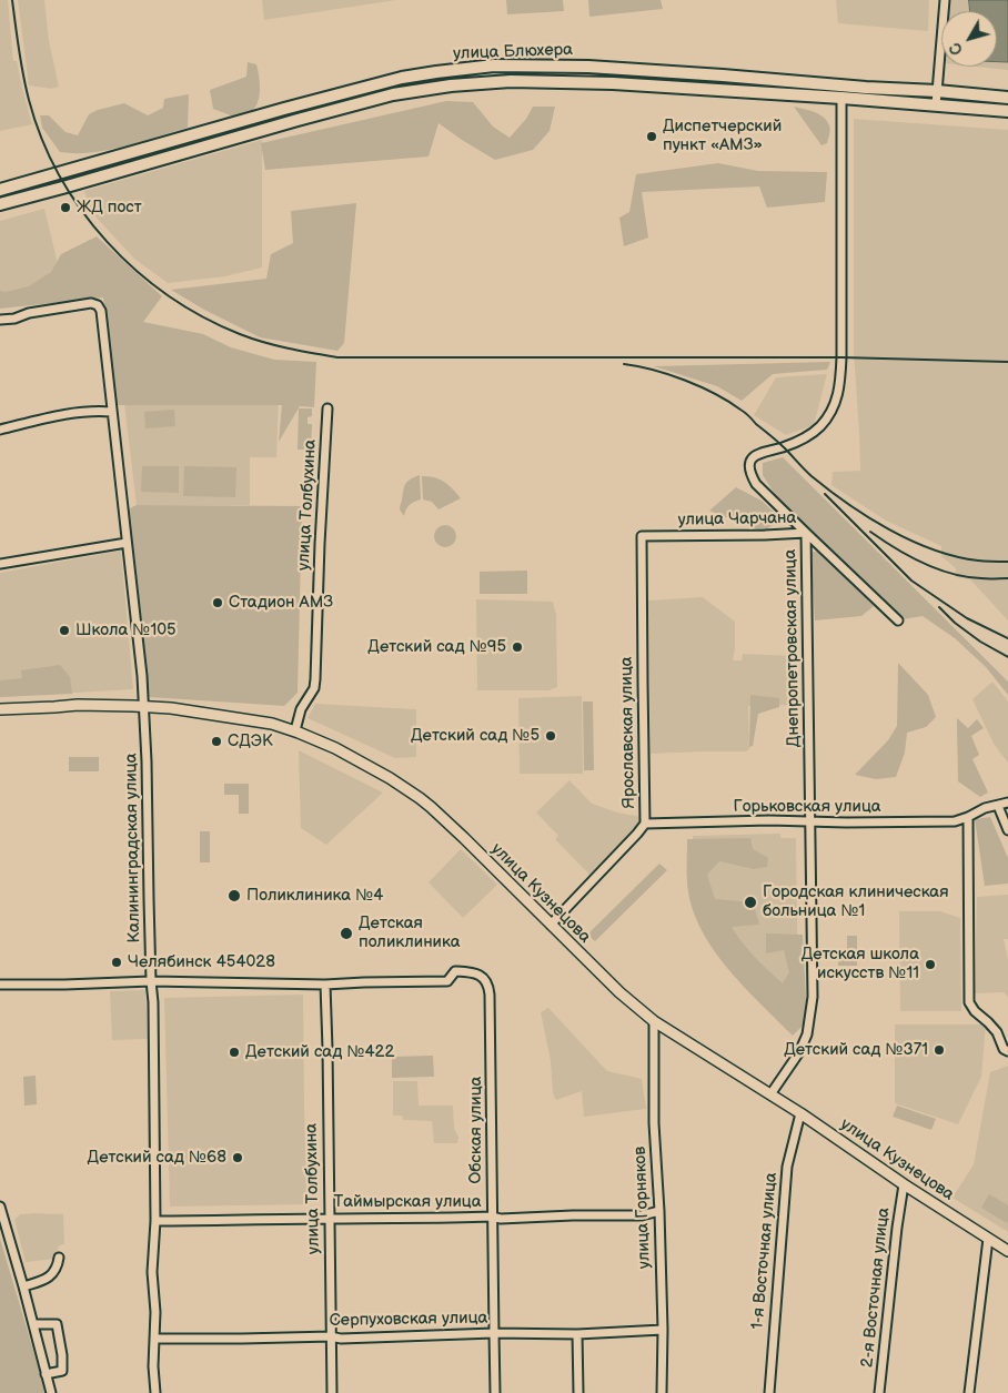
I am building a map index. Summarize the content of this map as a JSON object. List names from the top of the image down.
{
  "streets": {
    "main road": ["улица Блюхера"],
    "street": [
      "улица Толбухина",
      "улица Чарчана",
      "Днепропетровская улица",
      "Ярославская улица",
      "Горьковская улица",
      "Калининградская улица",
      "улица Кузнецова",
      "Обская улица",
      "Таймырская улица",
      "улица Горняков",
      "1-я Восточная улица",
      "2-я Восточная улица",
      "Серпуховская улица"
    ]
  },
  "crossings": [
    ["улица Блюхера", "Днепропетровская улица"],
    ["улица Толбухина", "улица Кузнецова"],
    ["улица Толбухина", "Обская улица"],
    ["улица Толбухина", "Таймырская улица"],
    ["улица Толбухина", "Серпуховская улица"],
    ["улица Чарчана", "Днепропетровская улица"],
    ["улица Чарчана", "Ярославская улица"],
    ["Днепропетровская улица", "Горьковская улица"],
    ["Днепропетровская улица", "улица Кузнецова"],
    ["Ярославская улица", "Горьковская улица"],
    ["Ярославская улица", "улица Кузнецова"],
    ["Калининградская улица", "улица Кузнецова"],
    ["Калининградская улица", "Таймырская улица"],
    ["Калининградская улица", "Серпуховская улица"],
    ["улица Кузнецова", "улица Горняков"],
    ["улица Кузнецова", "1-я Восточная улица"],
    ["улица Кузнецова", "2-я Восточная улица"],
    ["Обская улица", "Таймырская улица"],
    ["Обская улица", "Серпуховская улица"],
    ["Таймырская улица", "улица Горняков"],
    ["улица Горняков", "Серпуховская улица"]
  ],
  "places": [
    "Диспетчерский пункт «АМЗ»",
    "ЖД пост",
    "Стадион АМЗ",
    "Школа №105",
    "Детский сад №95",
    "Детский сад №5",
    "СДЭК",
    "Поликлиника №4",
    "Городская клиническая больница №1",
    "Детская поликлиника",
    "Челябинск 454028",
    "Детская школа искусств №11",
    "Детский сад №371",
    "Детский сад №422",
    "Детский сад №68"
  ],
  "north": "bottom left"
}
